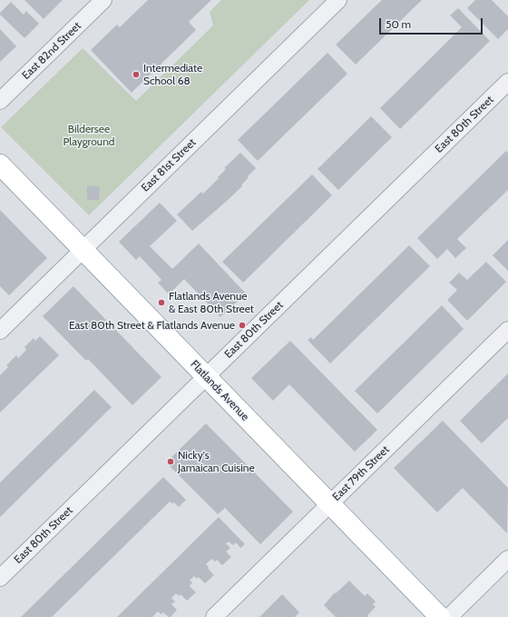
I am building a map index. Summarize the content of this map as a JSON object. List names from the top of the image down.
{
  "streets": {
    "main road": ["Flatlands Avenue"],
    "street": [
      "East 82nd Street",
      "East 80th Street",
      "East 81st Street",
      "East 79th Street"
    ]
  },
  "crossings": [
    ["East 80th Street", "Flatlands Avenue"],
    ["East 81st Street", "Flatlands Avenue"],
    ["Flatlands Avenue", "East 79th Street"]
  ],
  "parks": ["Bildersee Playground"],
  "places": [
    "Intermediate School 68",
    "Flatlands Avenue & East 80th Street",
    "East 80th Street & Flatlands Avenue",
    "Nicky's Jamaican Cuisine"
  ],
  "scale_bar": "50 m"
}
